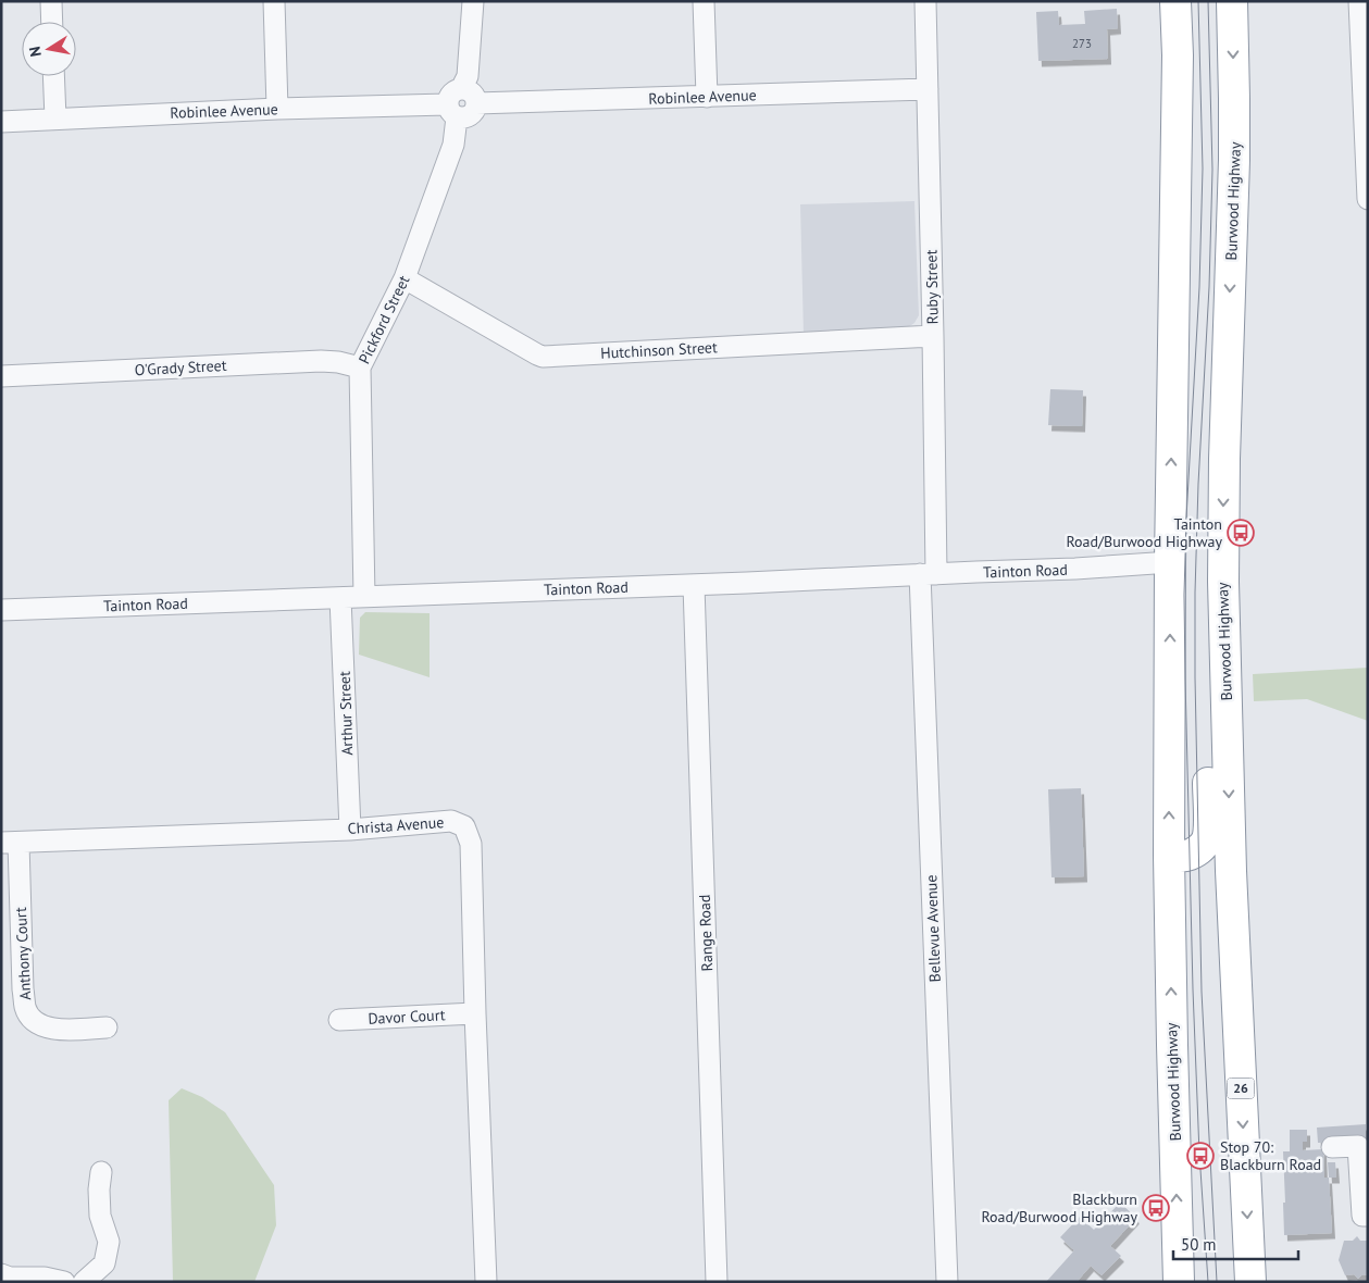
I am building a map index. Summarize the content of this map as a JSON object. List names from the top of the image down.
{
  "streets": {
    "highway": ["Burwood Highway", "26"],
    "street": [
      "Robinlee Avenue",
      "Ruby Street",
      "Pickford Street",
      "Hutchinson Street",
      "O'Grady Street",
      "Tainton Road",
      "Arthur Street",
      "Christa Avenue",
      "Bellevue Avenue",
      "Range Road",
      "Anthony Court",
      "Davor Court"
    ]
  },
  "crossings": [
    ["Robinlee Avenue", "Ruby Street"],
    ["Robinlee Avenue", "Pickford Street"],
    ["Burwood Highway", "Tainton Road"],
    ["Ruby Street", "Hutchinson Street"],
    ["Ruby Street", "Tainton Road"],
    ["Ruby Street", "Bellevue Avenue"],
    ["Pickford Street", "Hutchinson Street"],
    ["Pickford Street", "O'Grady Street"],
    ["Pickford Street", "Tainton Road"],
    ["Tainton Road", "Arthur Street"],
    ["Tainton Road", "Bellevue Avenue"],
    ["Tainton Road", "Range Road"],
    ["Arthur Street", "Christa Avenue"],
    ["Christa Avenue", "Anthony Court"],
    ["Christa Avenue", "Davor Court"]
  ],
  "places": {
    "bus stop": ["Tainton Road/Burwood Highway", "Stop 70: Blackburn Road", "Blackburn Road/Burwood Highway"]
  },
  "house_numbers": ["273"],
  "scale_bar": "50 m",
  "north": "left"
}
